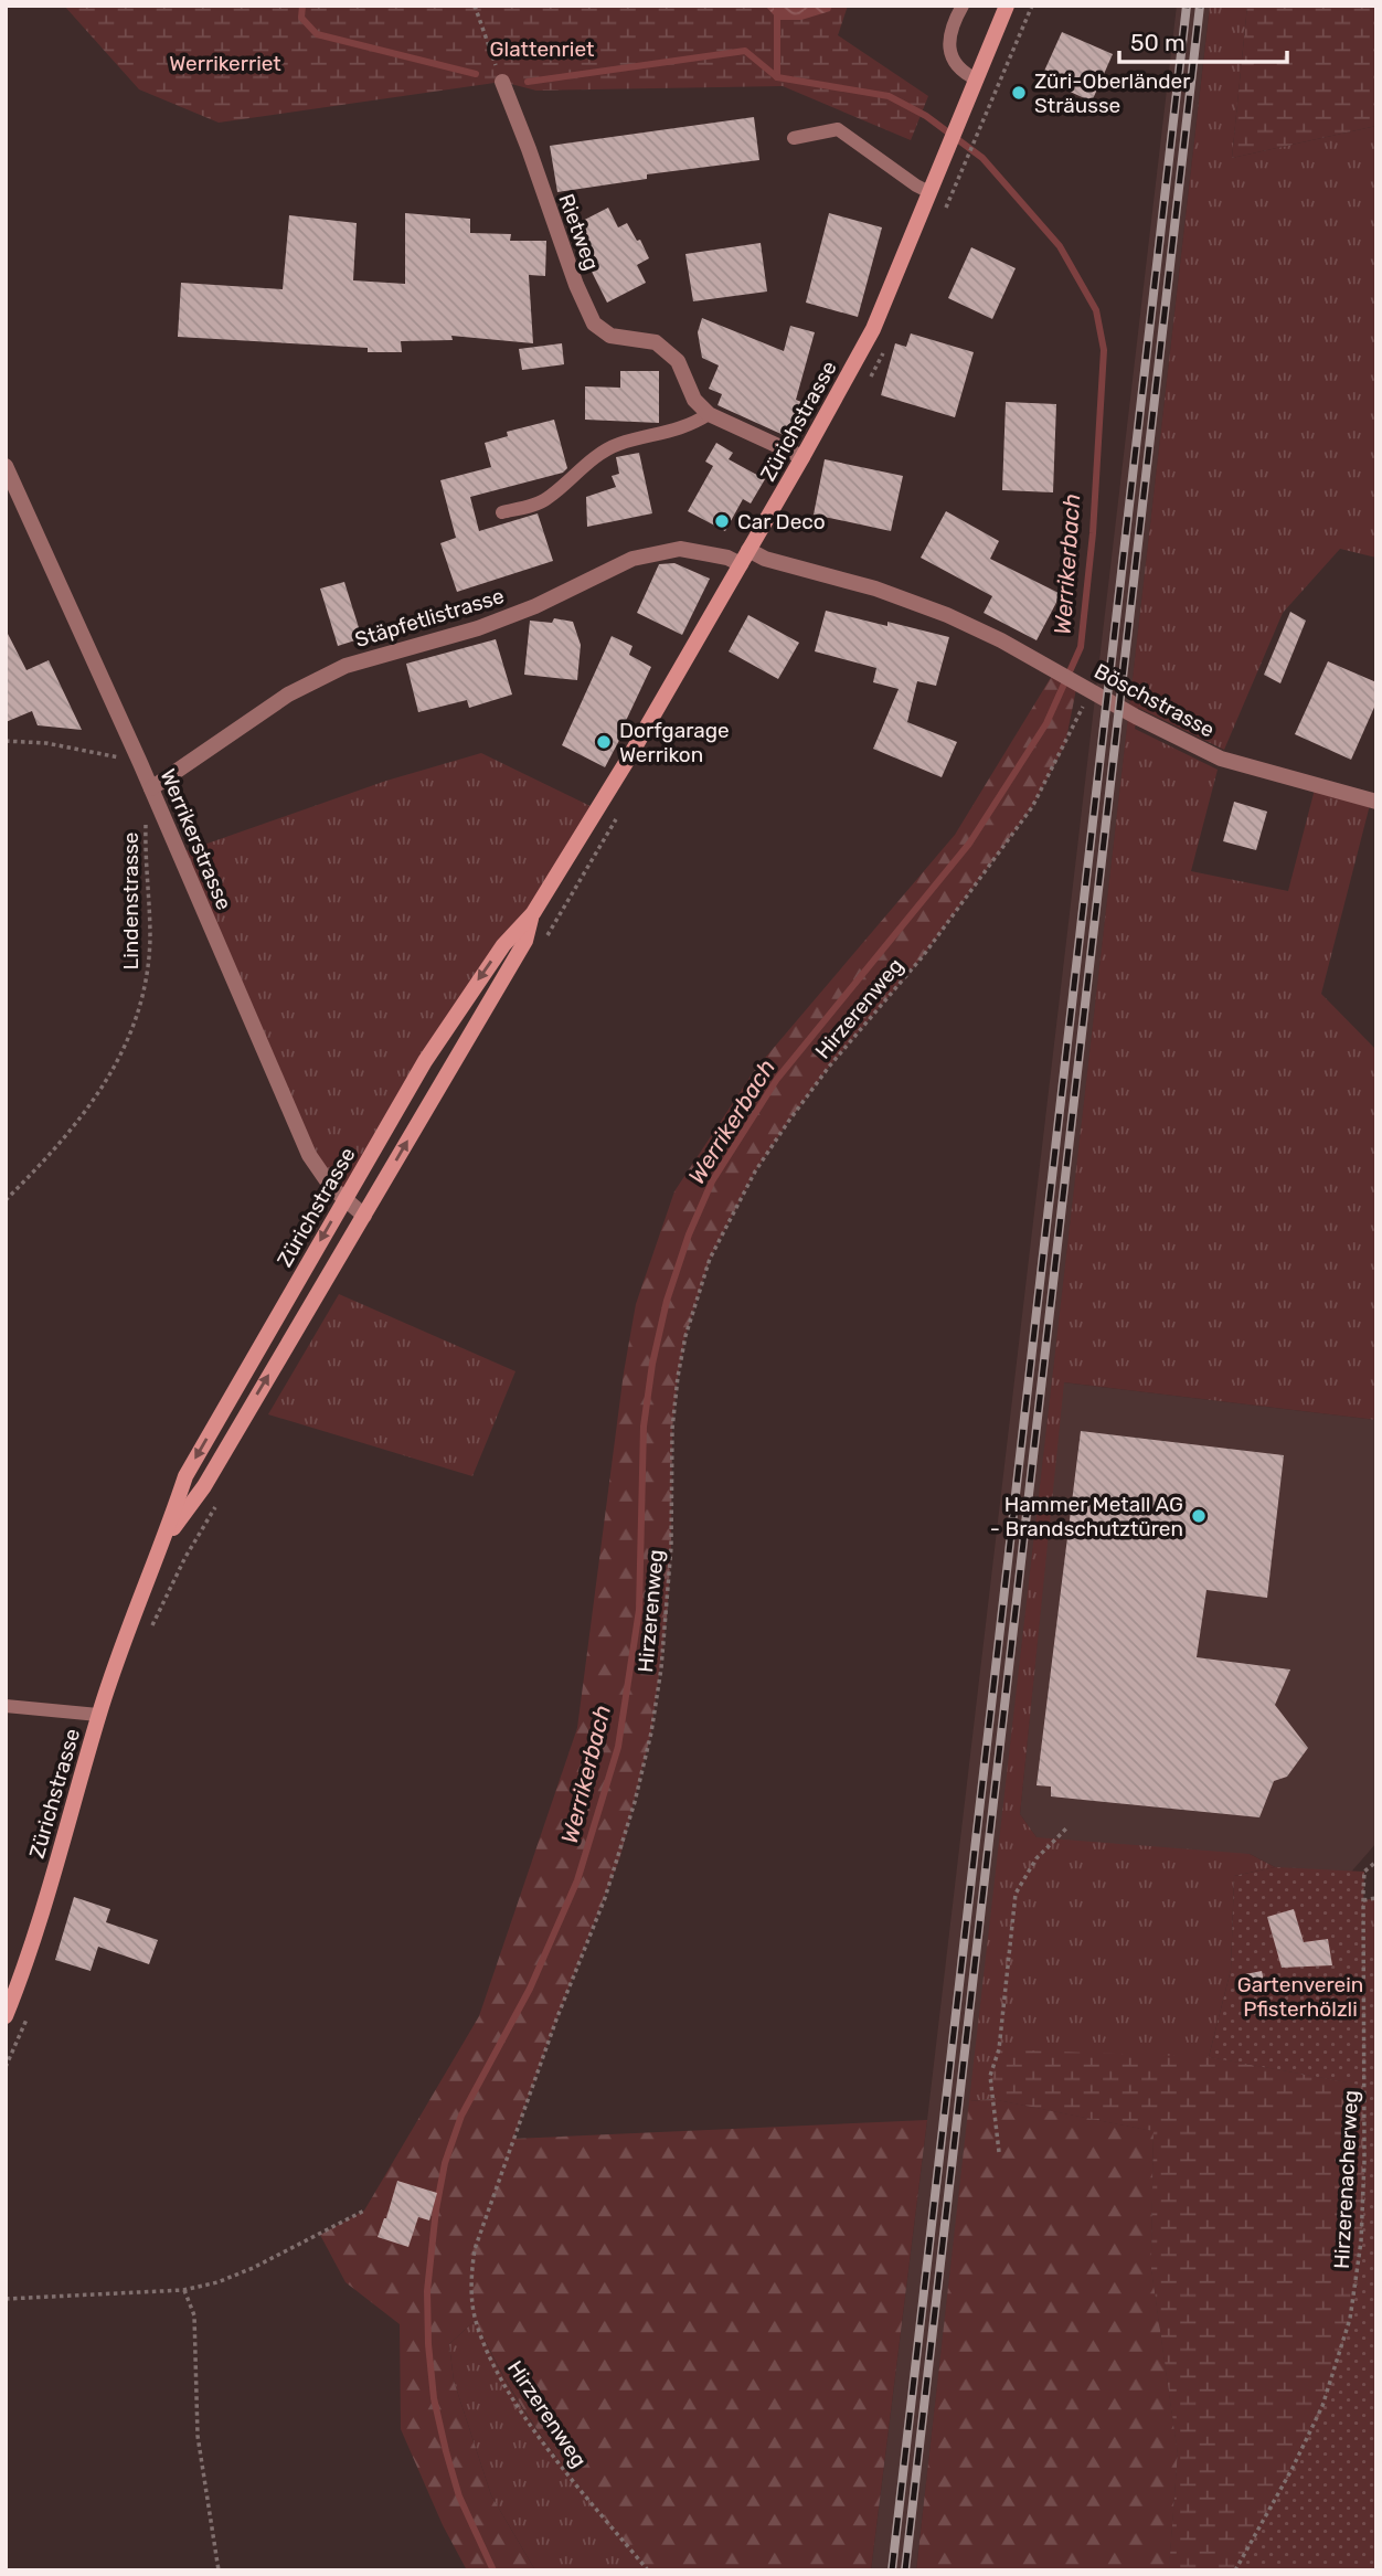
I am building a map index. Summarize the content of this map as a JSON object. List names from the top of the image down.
{
  "streets": {
    "main road": ["Zürichstrasse"],
    "street": [
      "Rietweg",
      "Stäpfetlistrasse",
      "Böschstrasse",
      "Werrikerstrasse"
    ],
    "path": ["Lindenstrasse", "Hirzerenweg", "Hirzerenacherweg"]
  },
  "crossings": [
    ["Zürichstrasse", "Stäpfetlistrasse"],
    ["Zürichstrasse", "Böschstrasse"],
    ["Zürichstrasse", "Werrikerstrasse"],
    ["Stäpfetlistrasse", "Werrikerstrasse"],
    ["Böschstrasse", "Hirzerenweg"]
  ],
  "water": ["Werrikerbach"],
  "parks": ["Glattenriet", "Werrikerriet", "Gartenverein Pfisterhölzli"],
  "places": [
    "Züri-Oberländer Sträusse",
    "Car Deco",
    "Dorfgarage Werrikon",
    "Hammer Metall AG - Brandschutztüren"
  ],
  "scale_bar": "50 m"
}
